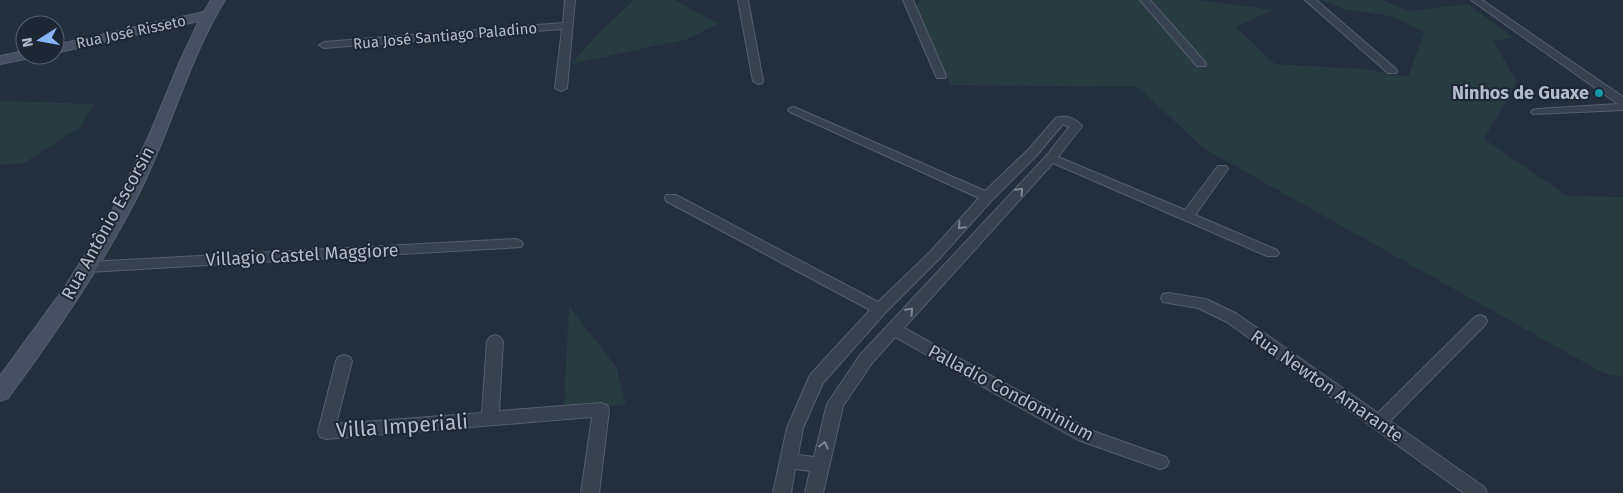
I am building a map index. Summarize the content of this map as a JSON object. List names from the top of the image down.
{
  "streets": {
    "main road": ["Rua José Risseto", "Rua Antônio Escorsin"],
    "street": [
      "Rua José Santiago Paladino",
      "Villagio Castel Maggiore",
      "Rua Newton Amarante",
      "Palladio Condominium",
      "Villa Imperiali"
    ]
  },
  "crossings": [
    ["Rua José Risseto", "Rua Antônio Escorsin"],
    ["Rua Antônio Escorsin", "Villagio Castel Maggiore"]
  ],
  "places": ["Ninhos de Guaxe"],
  "north": "left"
}
